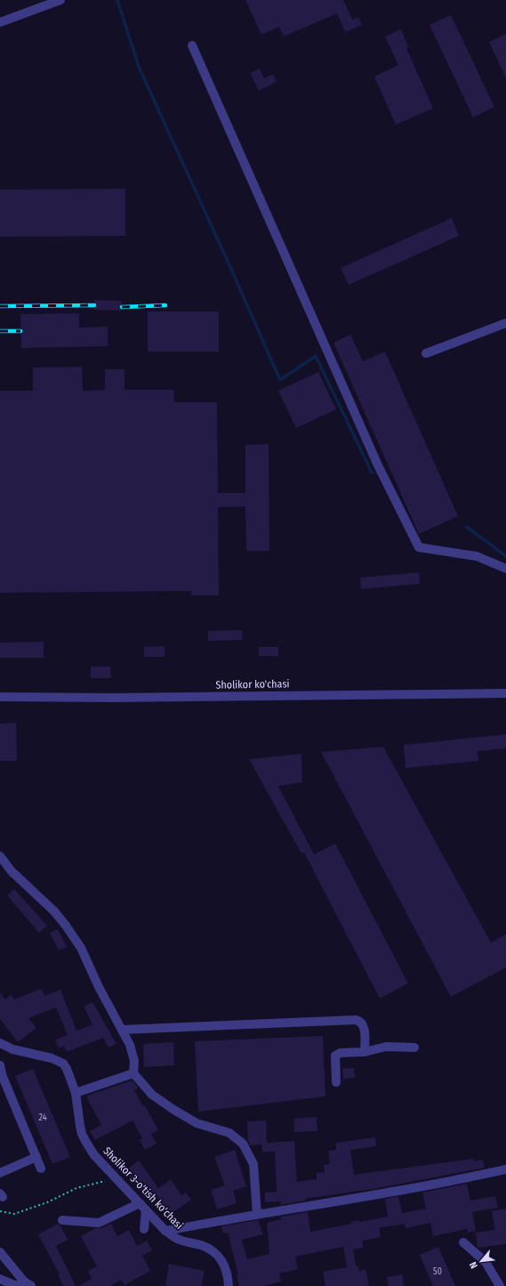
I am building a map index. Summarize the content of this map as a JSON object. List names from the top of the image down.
{
  "streets": {
    "street": ["Sholikor ko'chasi", "Sholikor 3-o'tish ko'chasi"]
  },
  "house_numbers": ["24", "50"],
  "north": "bottom left"
}
